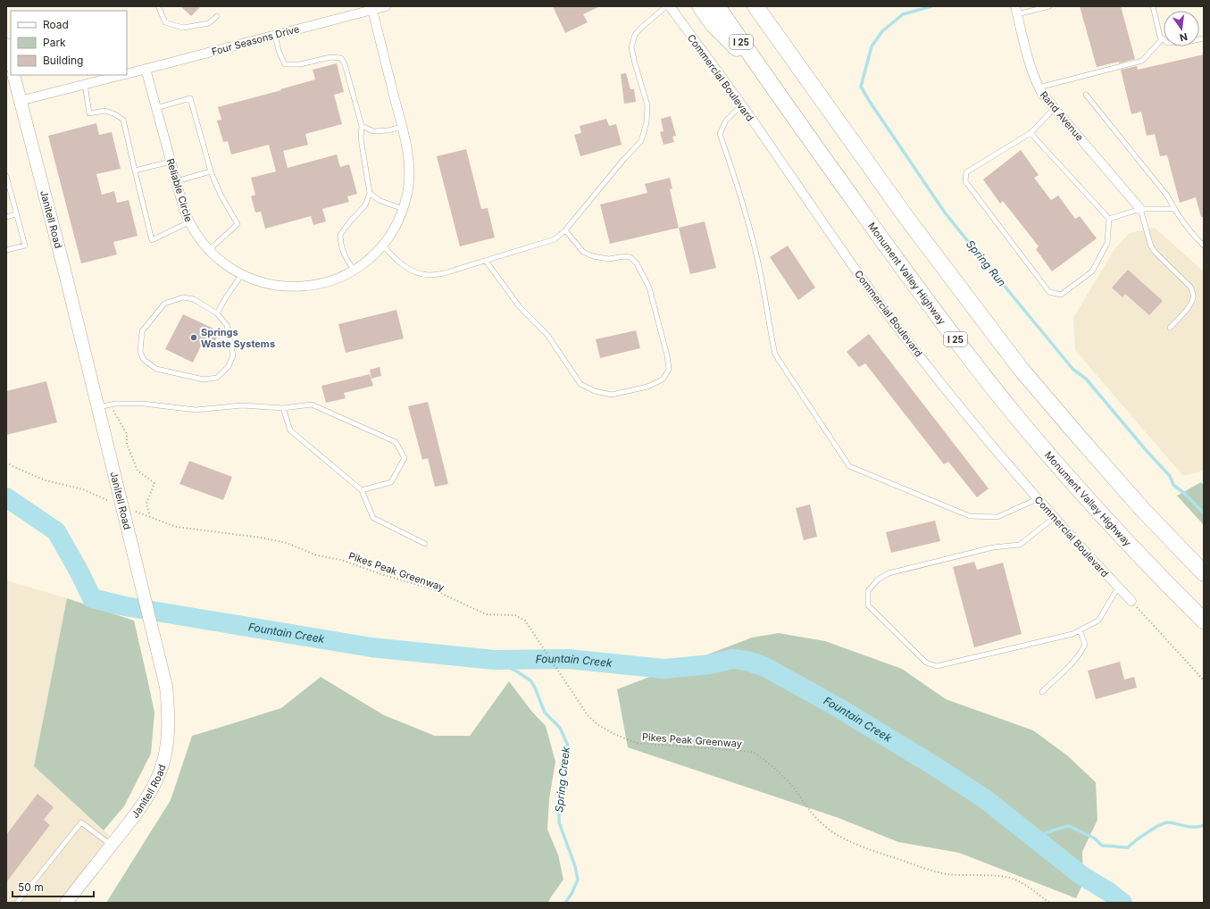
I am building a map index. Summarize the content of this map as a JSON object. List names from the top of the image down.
{
  "streets": {
    "highway": ["I 25", "Monument Valley Highway"],
    "street": [
      "Four Seasons Drive",
      "Commercial Boulevard",
      "Rand Avenue",
      "Reliable Circle",
      "Janitell Road"
    ],
    "path": ["Pikes Peak Greenway"]
  },
  "crossings": [
    ["Four Seasons Drive", "Reliable Circle"],
    ["Four Seasons Drive", "Janitell Road"]
  ],
  "water": ["Spring Run", "Fountain Creek", "Spring Creek"],
  "places": ["Springs Waste Systems"],
  "legend": ["Road", "Park", "Building"],
  "scale_bar": "50 m",
  "north": "bottom"
}
